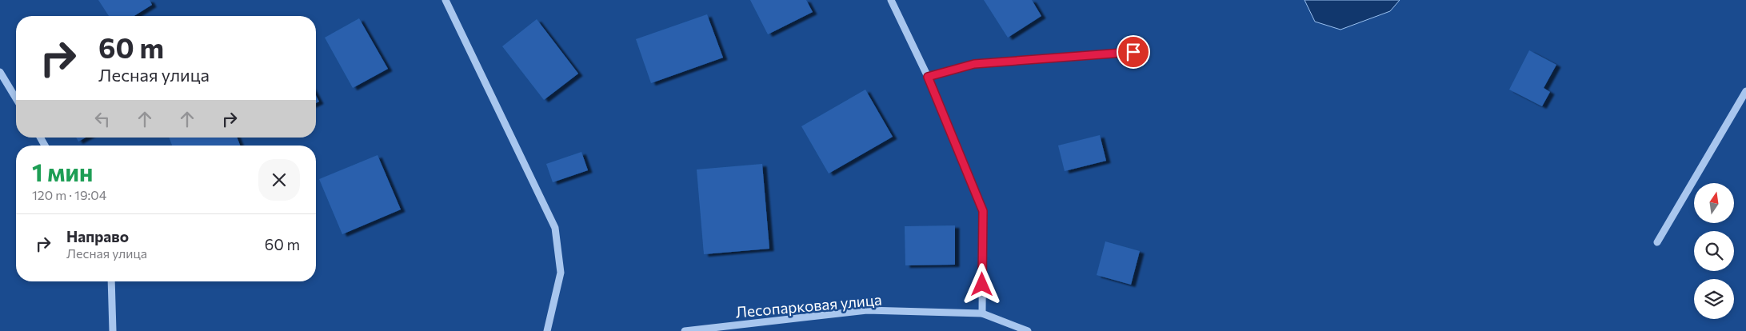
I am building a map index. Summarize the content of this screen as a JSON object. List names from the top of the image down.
{
  "streets": {
    "street": ["Лесопарковая улица"]
  },
  "north": "top",
  "page": {
    "turn": ["60 m", "Лесная улица"],
    "heading": ["1 мин", "120 m · 19:04"],
    "list": [
      {
        "name": "Направо",
        "note": "Лесная улица",
        "value": "60 m"
      }
    ]
  }
}
